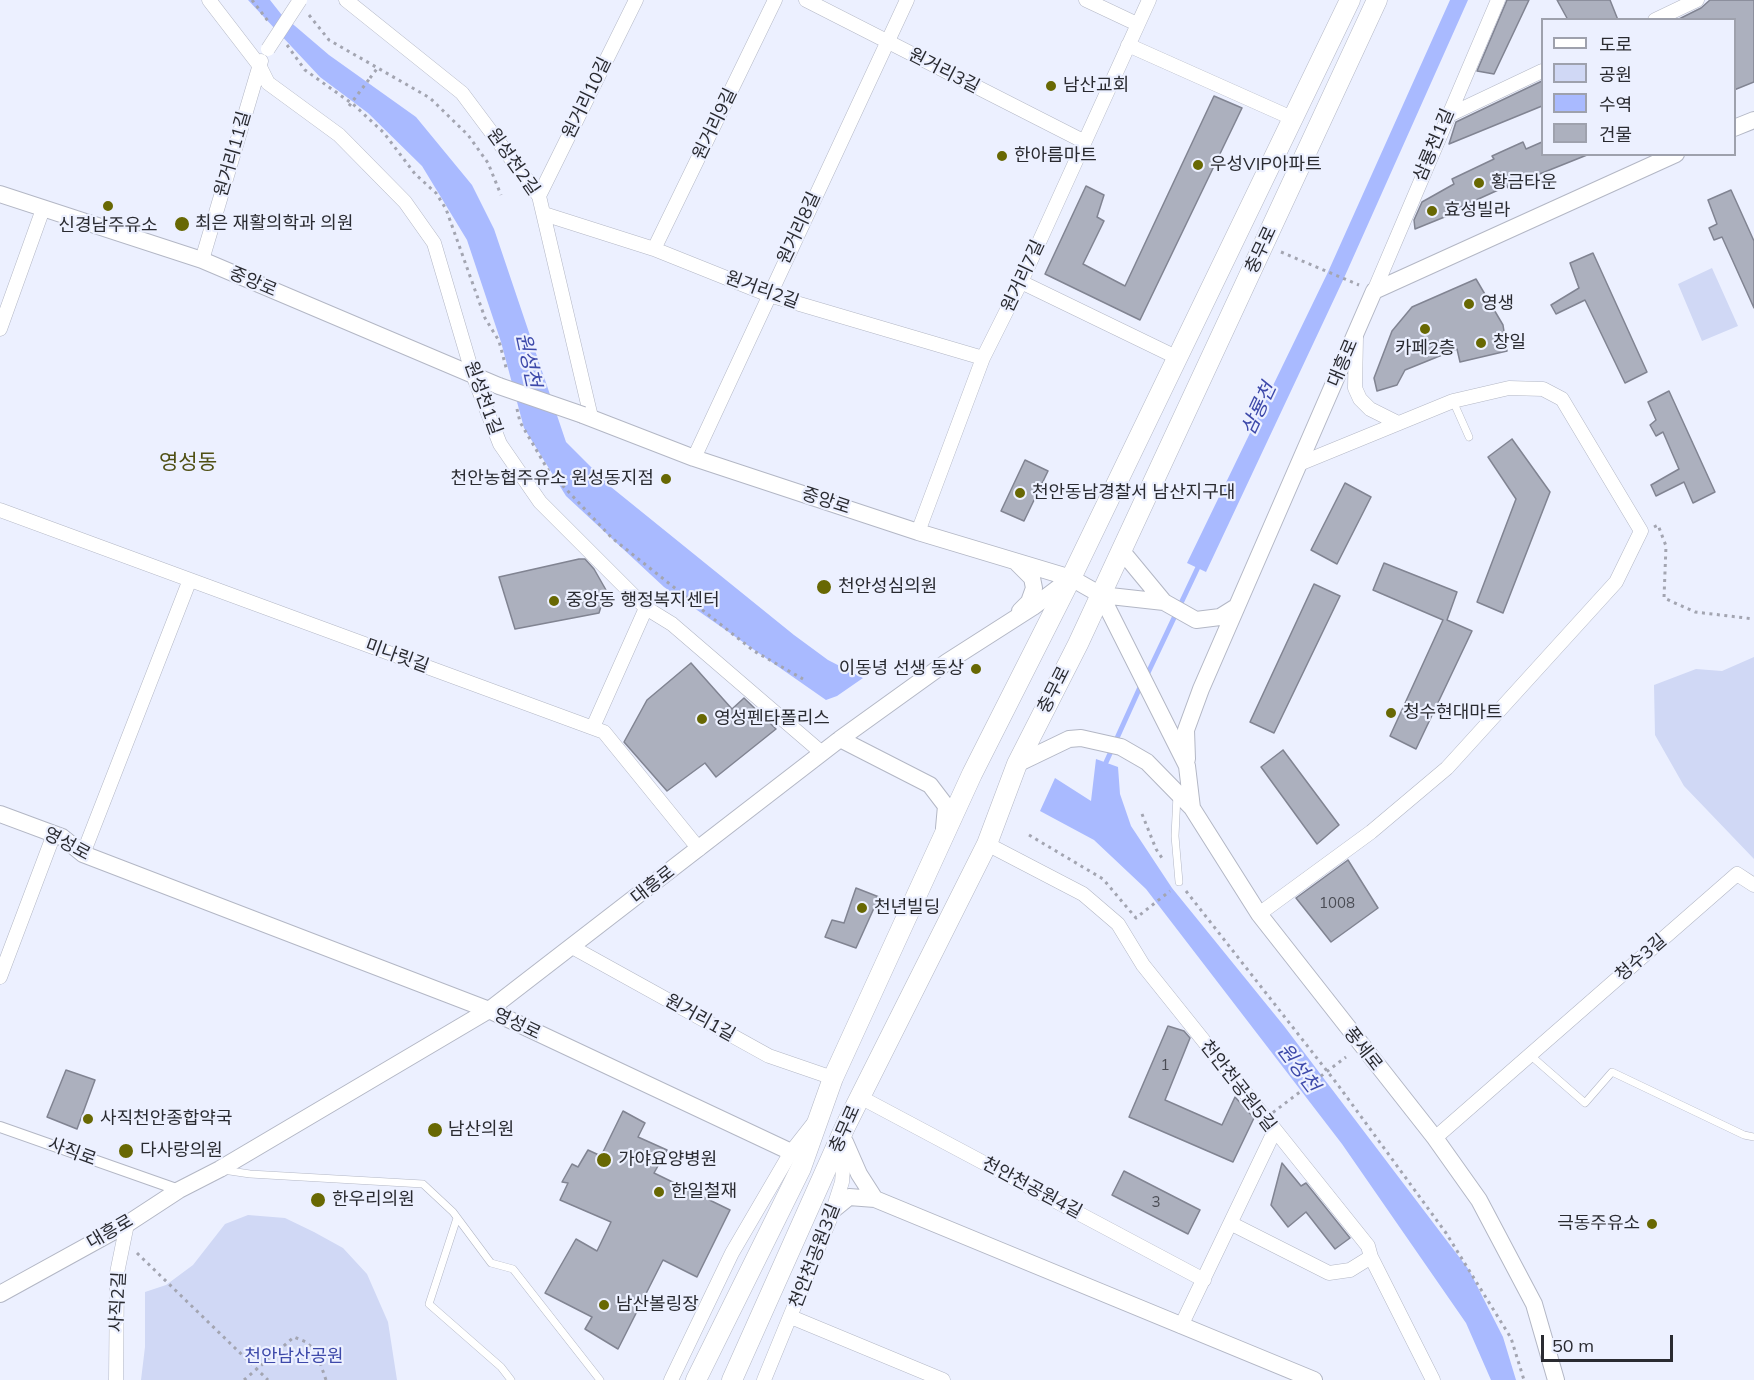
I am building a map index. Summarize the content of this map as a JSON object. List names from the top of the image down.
{
  "streets": {
    "main road": ["충무로"],
    "street": [
      "원거리3길",
      "원거리10길",
      "원거리9길",
      "삼룡천1길",
      "원거리11길",
      "원성천2길",
      "원거리8길",
      "원거리7길",
      "중앙로",
      "원거리2길",
      "대흥로",
      "원성천1길",
      "미나릿길",
      "영성로",
      "청수3길",
      "원거리1길",
      "풍세로",
      "천안천공원5길",
      "사직로",
      "천안천공원4길",
      "천안천공원3길",
      "사직2길"
    ]
  },
  "crossings": [
    ["원거리3길", "원거리8길"],
    ["원거리3길", "원거리7길"],
    ["원거리10길", "원성천2길"],
    ["원거리9길", "원거리2길"],
    ["삼룡천1길", "대흥로"],
    ["원거리11길", "중앙로"],
    ["원거리11길", "원성천1길"],
    ["원성천2길", "중앙로"],
    ["원성천2길", "원거리2길"],
    ["원거리8길", "중앙로"],
    ["원거리8길", "원거리2길"],
    ["충무로", "중앙로"],
    ["충무로", "대흥로"],
    ["충무로", "원거리1길"],
    ["충무로", "풍세로"],
    ["충무로", "천안천공원5길"],
    ["충무로", "천안천공원4길"],
    ["충무로", "천안천공원3길"],
    ["원거리7길", "중앙로"],
    ["원거리7길", "원거리2길"],
    ["중앙로", "대흥로"],
    ["중앙로", "원성천1길"],
    ["중앙로", "풍세로"],
    ["대흥로", "원성천1길"],
    ["대흥로", "영성로"],
    ["대흥로", "원거리1길"],
    ["대흥로", "풍세로"],
    ["대흥로", "사직로"],
    ["대흥로", "사직2길"],
    ["청수3길", "풍세로"]
  ],
  "districts": ["영성동"],
  "water": ["원성천", "삼룡천"],
  "parks": ["천안남산공원"],
  "places": [
    "남산교회",
    "한아름마트",
    "우성VIP아파트",
    "황금타운",
    "신경남주유소",
    "효성빌라",
    "최은 재활의학과 의원",
    "영생",
    "카페2층",
    "창일",
    "천안농협주유소 원성동지점",
    "천안동남경찰서 남산지구대",
    "천안성심의원",
    "중앙동 행정복지센터",
    "이동녕 선생 동상",
    "청수현대마트",
    "영성펜타폴리스",
    "천년빌딩",
    "사직천안종합약국",
    "남산의원",
    "다사랑의원",
    "가야요양병원",
    "한일철재",
    "한우리의원",
    "극동주유소",
    "남산볼링장"
  ],
  "house_numbers": ["1008", "1", "3"],
  "legend": [
    "도로",
    "공원",
    "수역",
    "건물"
  ],
  "scale_bar": "50 m"
}
